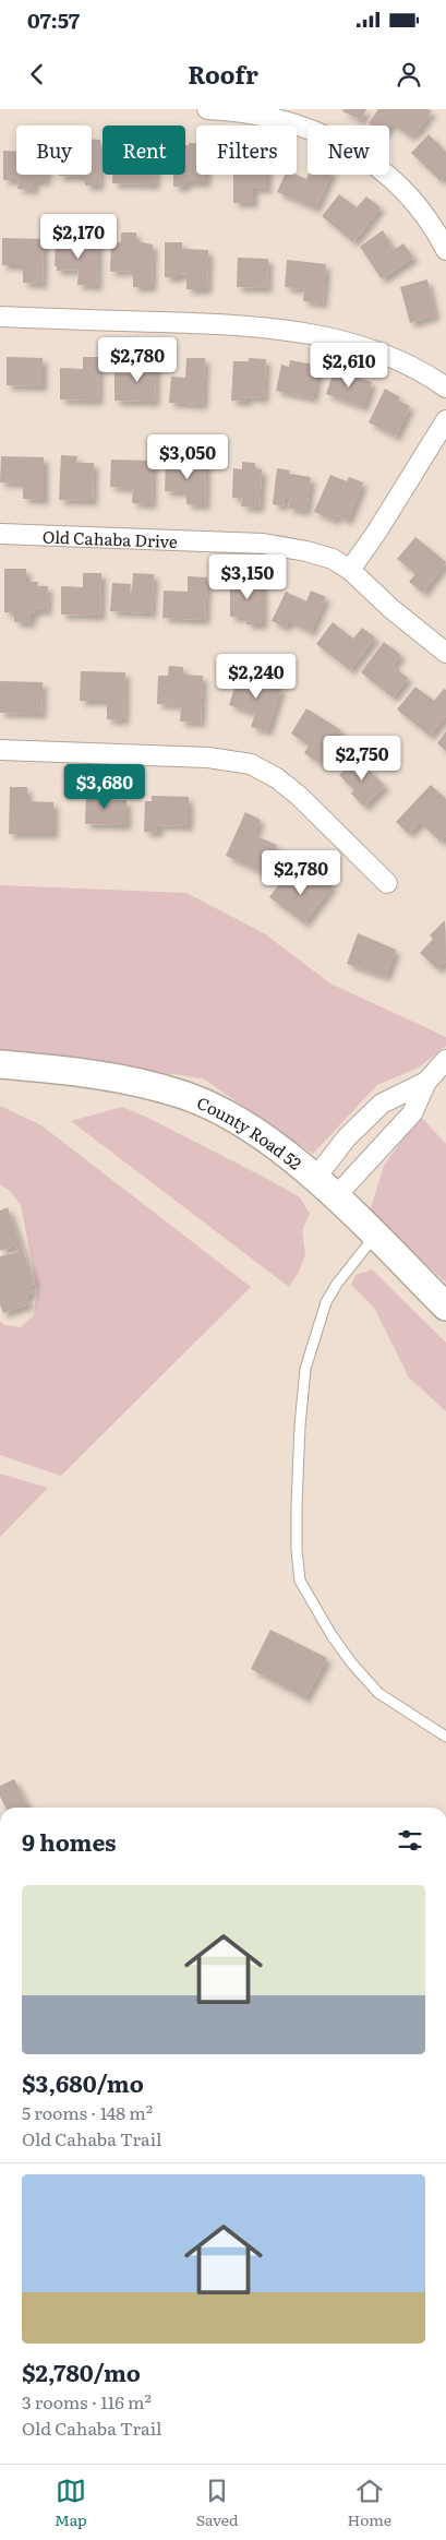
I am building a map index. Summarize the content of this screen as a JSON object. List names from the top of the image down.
{
  "streets": {
    "main road": ["County Road 52"],
    "street": ["Old Cahaba Drive"]
  },
  "page": {
    "status": "07:57",
    "header": "Roofr",
    "chip": [
      "Buy",
      "Rent",
      "Filters",
      "New"
    ],
    "price": [
      "$2,170",
      "$2,780",
      "$2,610",
      "$3,050",
      "$3,150",
      "$2,240",
      "$2,750",
      "$3,680",
      "$2,780"
    ],
    "heading": "9 homes",
    "list": [
      {
        "name": "$3,680/mo",
        "note": "5 rooms · 148 m² · Old Cahaba Trail"
      },
      {
        "name": "$2,780/mo",
        "note": "3 rooms · 116 m² · Old Cahaba Trail"
      }
    ],
    "tabs": ["Map", "Saved", "Home"]
  }
}
